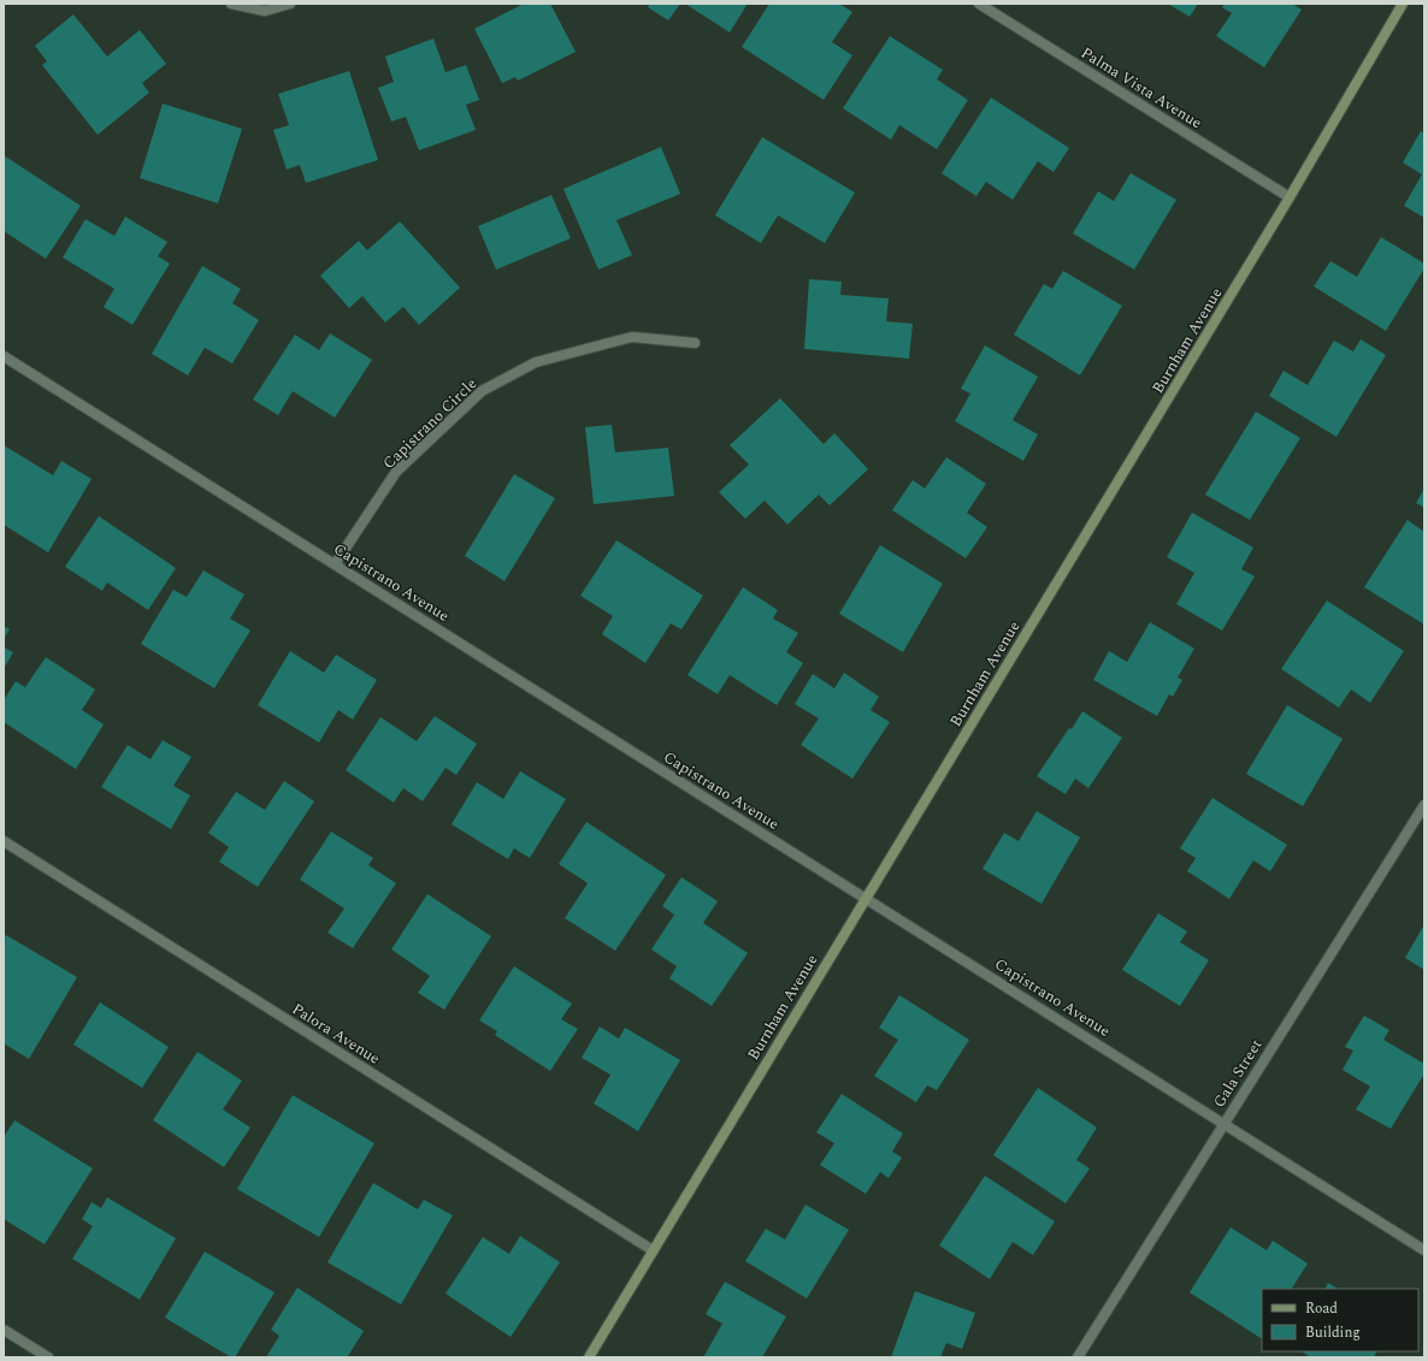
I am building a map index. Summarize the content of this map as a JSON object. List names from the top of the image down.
{
  "streets": {
    "street": [
      "Palma Vista Avenue",
      "Burnham Avenue",
      "Capistrano Circle",
      "Capistrano Avenue",
      "Palora Avenue",
      "Gala Street"
    ]
  },
  "crossings": [
    ["Palma Vista Avenue", "Burnham Avenue"],
    ["Burnham Avenue", "Capistrano Avenue"],
    ["Burnham Avenue", "Palora Avenue"],
    ["Capistrano Circle", "Capistrano Avenue"],
    ["Capistrano Avenue", "Gala Street"]
  ],
  "legend": ["Road", "Building"]
}
